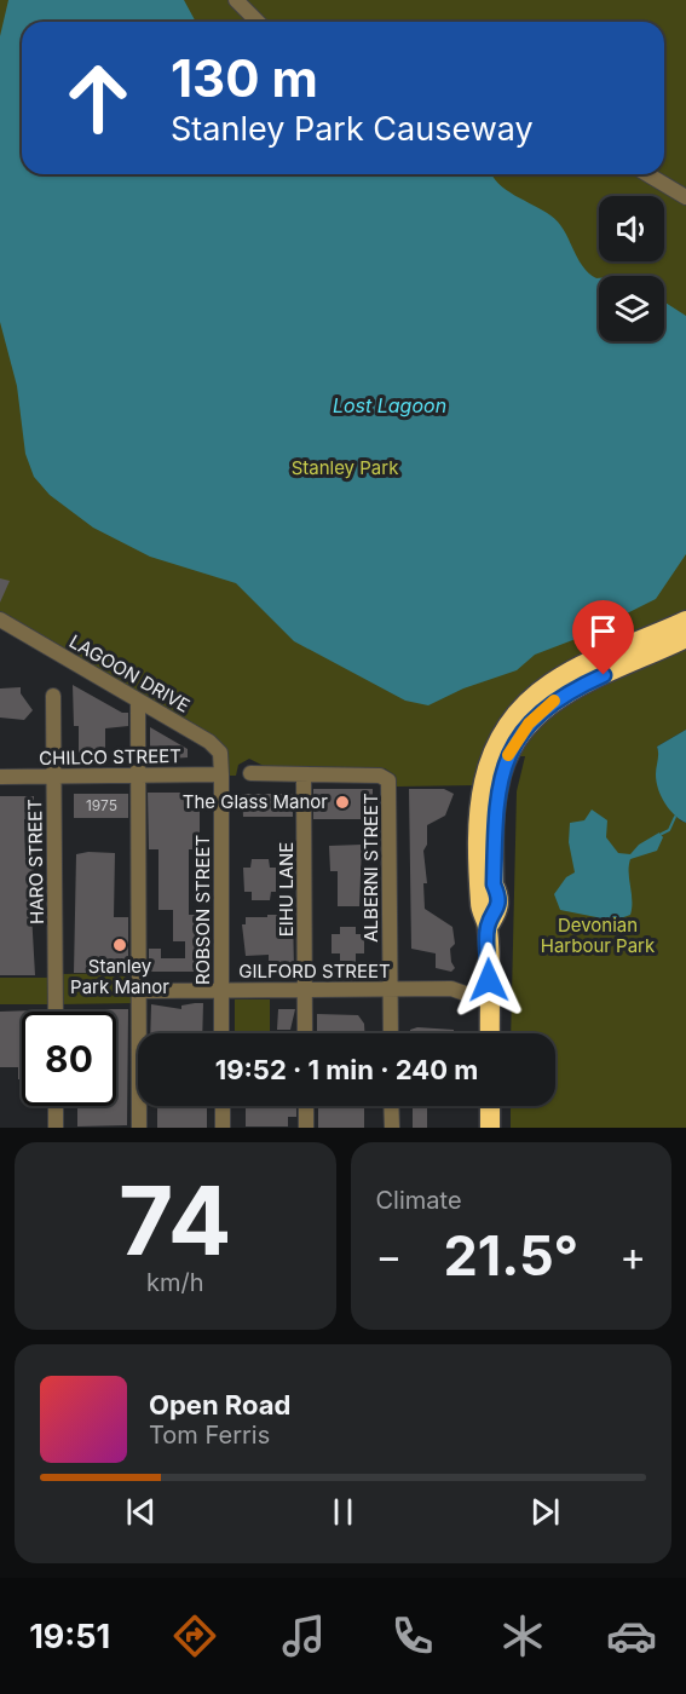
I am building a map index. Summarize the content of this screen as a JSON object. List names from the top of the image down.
{
  "streets": {
    "street": [
      "LAGOON DRIVE",
      "CHILCO STREET",
      "HARO STREET",
      "ALBERNI STREET",
      "EIHU LANE",
      "ROBSON STREET",
      "GILFORD STREET"
    ]
  },
  "crossings": [
    ["LAGOON DRIVE", "CHILCO STREET"],
    ["LAGOON DRIVE", "ROBSON STREET"],
    ["CHILCO STREET", "HARO STREET"],
    ["CHILCO STREET", "ROBSON STREET"],
    ["ALBERNI STREET", "EIHU LANE"],
    ["ALBERNI STREET", "GILFORD STREET"],
    ["EIHU LANE", "GILFORD STREET"],
    ["ROBSON STREET", "GILFORD STREET"]
  ],
  "water": ["Lost Lagoon"],
  "parks": ["Stanley Park", "Devonian Harbour Park"],
  "places": ["The Glass Manor", "Stanley Park Manor"],
  "house_numbers": ["1975"],
  "page": {
    "turn": ["130 m", "Stanley Park Causeway"],
    "limit": "80",
    "trip": "19:52 · 1 min · 240 m",
    "tile": [
      ["74", "km/h"],
      "Climate"
    ],
    "heat": ["−", "21.5°", "+"],
    "song": ["Open Road", "Tom Ferris"],
    "tabs": "19:51"
  }
}
